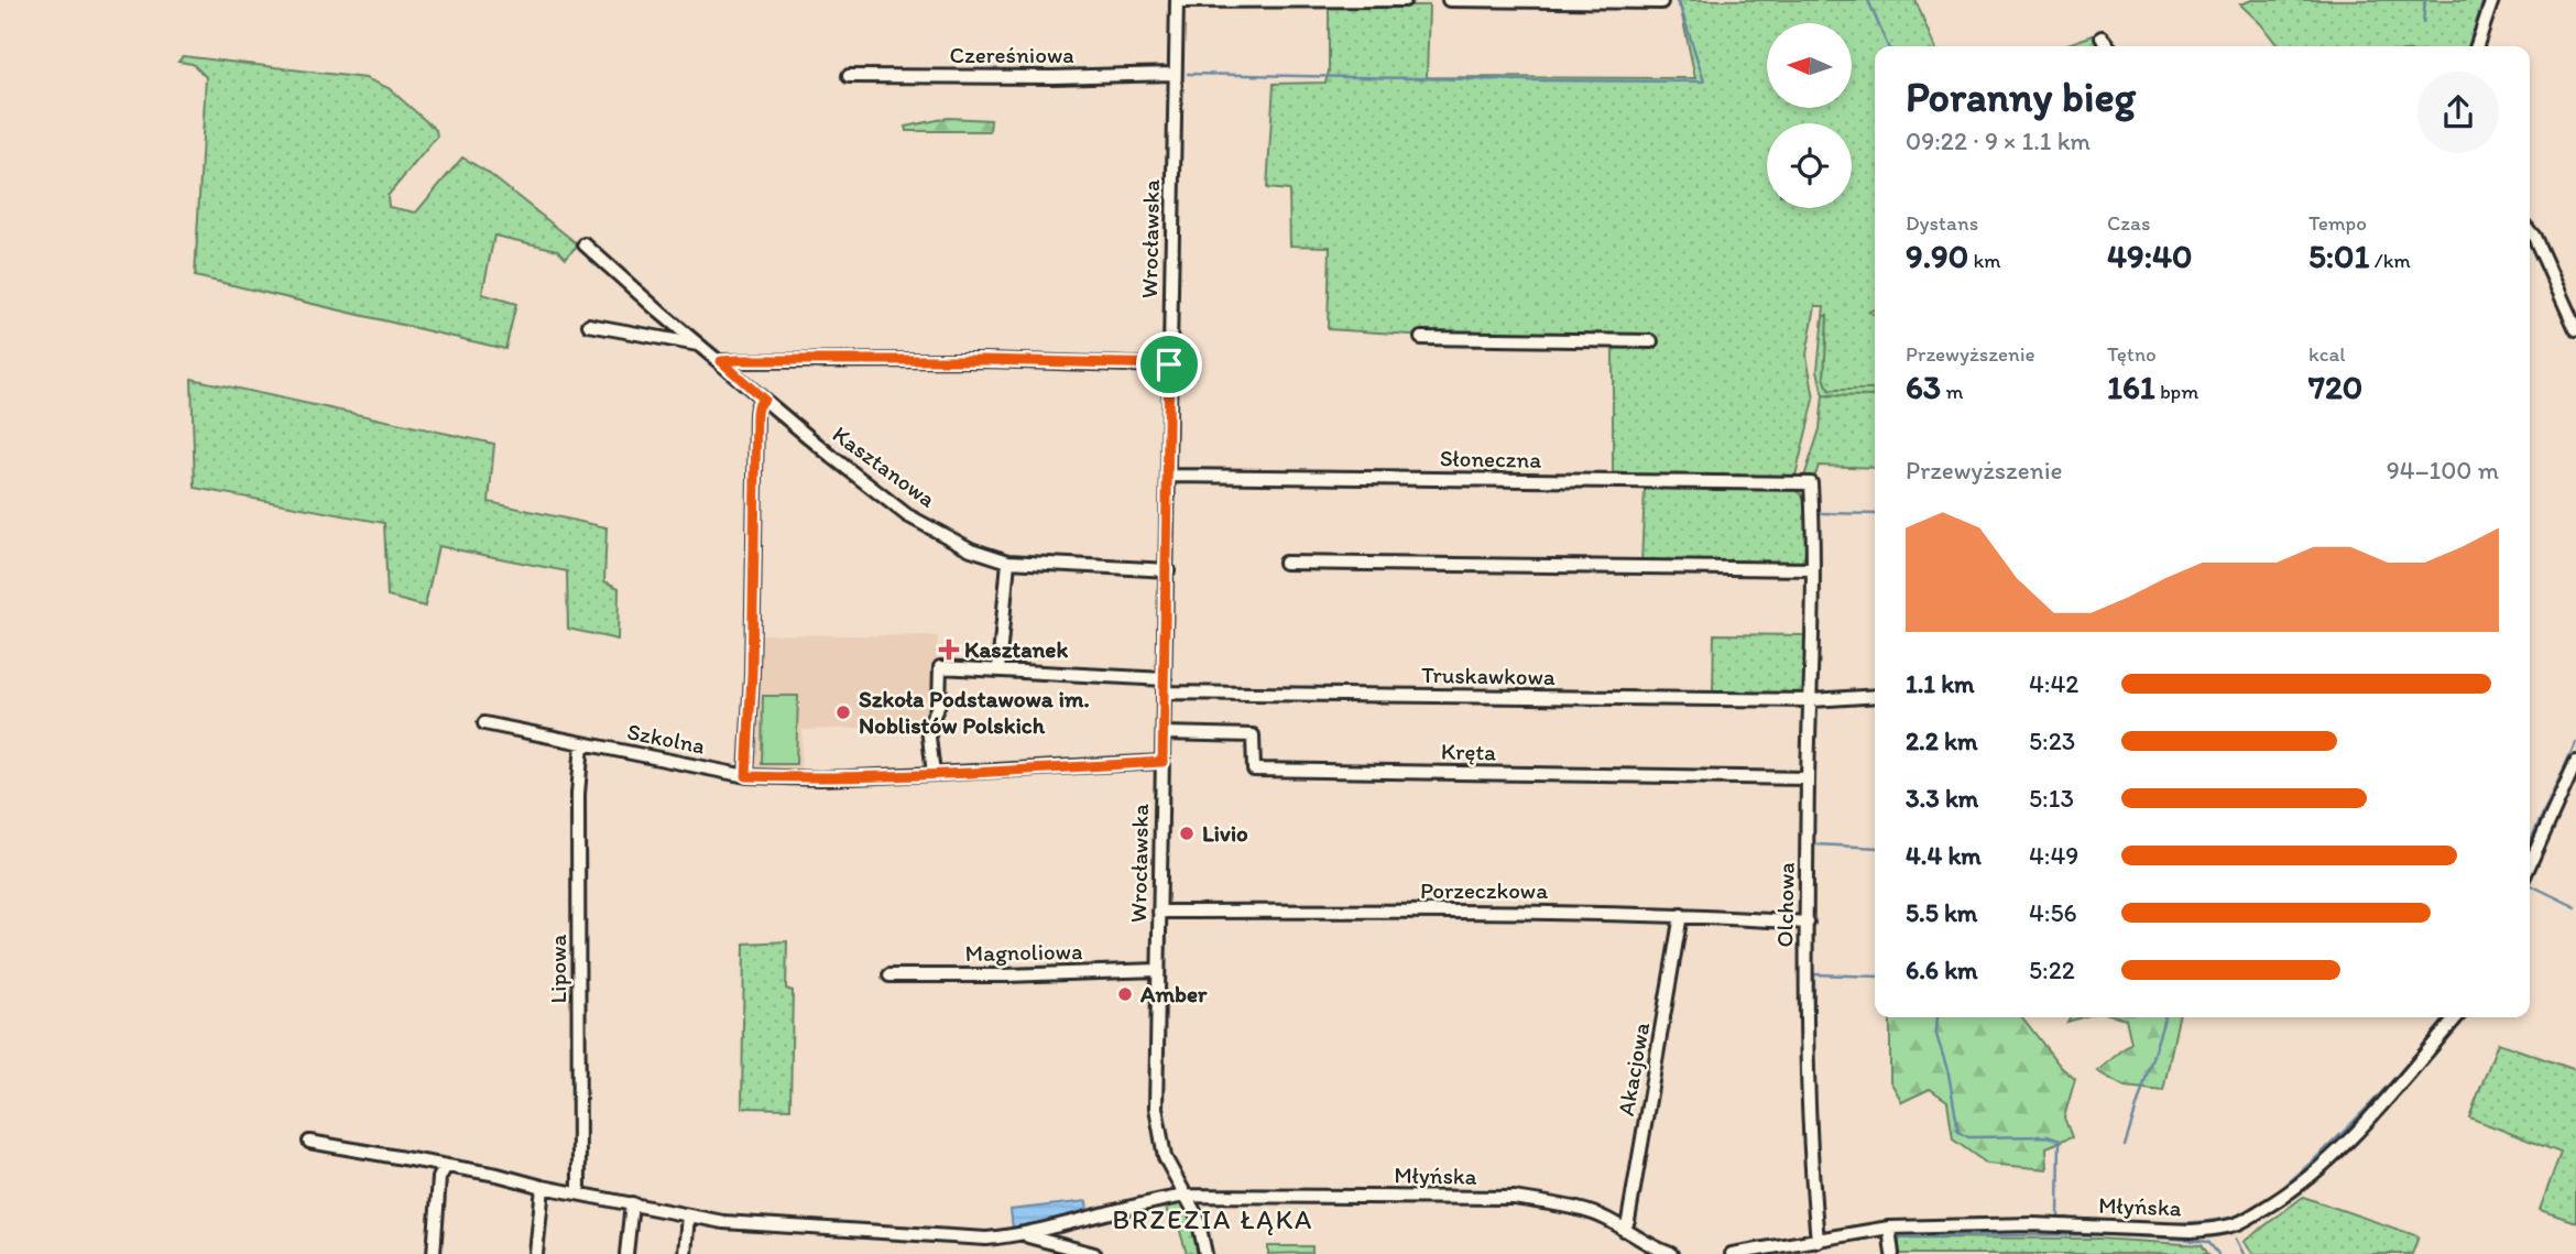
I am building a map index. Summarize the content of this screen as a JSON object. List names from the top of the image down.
{
  "streets": {
    "street": [
      "Czereśniowa",
      "Wrocławska",
      "Słoneczna",
      "Kasztanowa",
      "Truskawkowa",
      "Szkolna",
      "Kręta",
      "Porzeczkowa",
      "Olchowa",
      "Magnoliowa",
      "Lipowa",
      "Akacjowa",
      "Młyńska"
    ]
  },
  "crossings": [
    ["Czereśniowa", "Wrocławska"],
    ["Wrocławska", "Słoneczna"],
    ["Wrocławska", "Kasztanowa"],
    ["Wrocławska", "Truskawkowa"],
    ["Wrocławska", "Szkolna"],
    ["Wrocławska", "Kręta"],
    ["Wrocławska", "Porzeczkowa"],
    ["Wrocławska", "Magnoliowa"],
    ["Wrocławska", "Młyńska"],
    ["Słoneczna", "Olchowa"],
    ["Truskawkowa", "Olchowa"],
    ["Szkolna", "Lipowa"],
    ["Kręta", "Olchowa"],
    ["Porzeczkowa", "Olchowa"],
    ["Porzeczkowa", "Akacjowa"],
    ["Olchowa", "Młyńska"],
    ["Akacjowa", "Młyńska"]
  ],
  "districts": ["BRZEZIA ŁĄKA"],
  "places": {
    "health": ["Kasztanek"],
    "other": ["Szkoła Podstawowa im. Noblistów Polskich", "Livio", "Amber"]
  },
  "north": "left",
  "page": {
    "heading": ["Poranny bieg", "09:22 · 9 × 1.1 km"],
    "stats": [
      ["Dystans", "9.90 km"],
      ["Czas", "49:40"],
      ["Tempo", "5:01 /km"],
      ["Przewyższenie", "63 m"],
      ["Tętno", "161 bpm"],
      ["kcal", "720"]
    ],
    "chart": ["Przewyższenie", "94–100 m"],
    "list": [
      {
        "name": "1.1 km",
        "note": "4:42"
      },
      {
        "name": "2.2 km",
        "note": "5:23"
      },
      {
        "name": "3.3 km",
        "note": "5:13"
      },
      {
        "name": "4.4 km",
        "note": "4:49"
      },
      {
        "name": "5.5 km",
        "note": "4:56"
      },
      {
        "name": "6.6 km",
        "note": "5:22"
      }
    ]
  }
}
